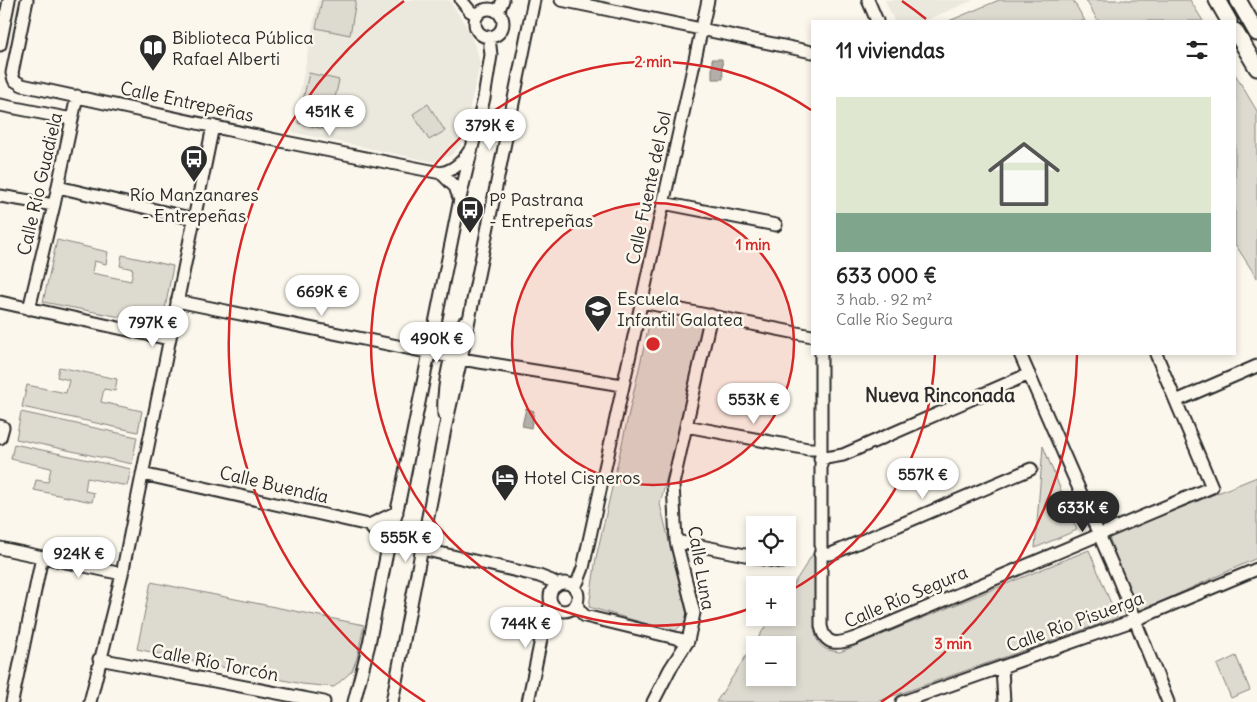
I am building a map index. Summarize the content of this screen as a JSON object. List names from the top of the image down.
{
  "streets": {
    "street": [
      "Calle Entrepeñas",
      "Calle Río Guadiela",
      "Calle Fuente del Sol",
      "Calle Buendía",
      "Calle Luna",
      "Calle Río Segura",
      "Calle Río Pisuerga",
      "Calle Río Torcón"
    ]
  },
  "crossings": [
    ["Calle Entrepeñas", "Calle Río Guadiela"]
  ],
  "districts": ["Nueva Rinconada"],
  "places": {
    "library": ["Biblioteca Pública Rafael Alberti"],
    "bus stop": ["Río Manzanares - Entrepeñas", "Pº Pastrana - Entrepeñas"],
    "school or university": ["Escuela Infantil Galatea"],
    "hotel": ["Hotel Cisneros"]
  },
  "page": {
    "heading": "11 viviendas",
    "list": [
      {
        "name": "633 000 €",
        "note": "3 hab. · 92 m² · Calle Río Segura"
      }
    ],
    "price": [
      "451K €",
      "379K €",
      "669K €",
      "797K €",
      "490K €",
      "553K €",
      "557K €",
      "633K €",
      "555K €",
      "924K €",
      "744K €"
    ],
    "map_buttons": ["+", "−"]
  },
  "rings": ["2 min", "1 min", "3 min"]
}
